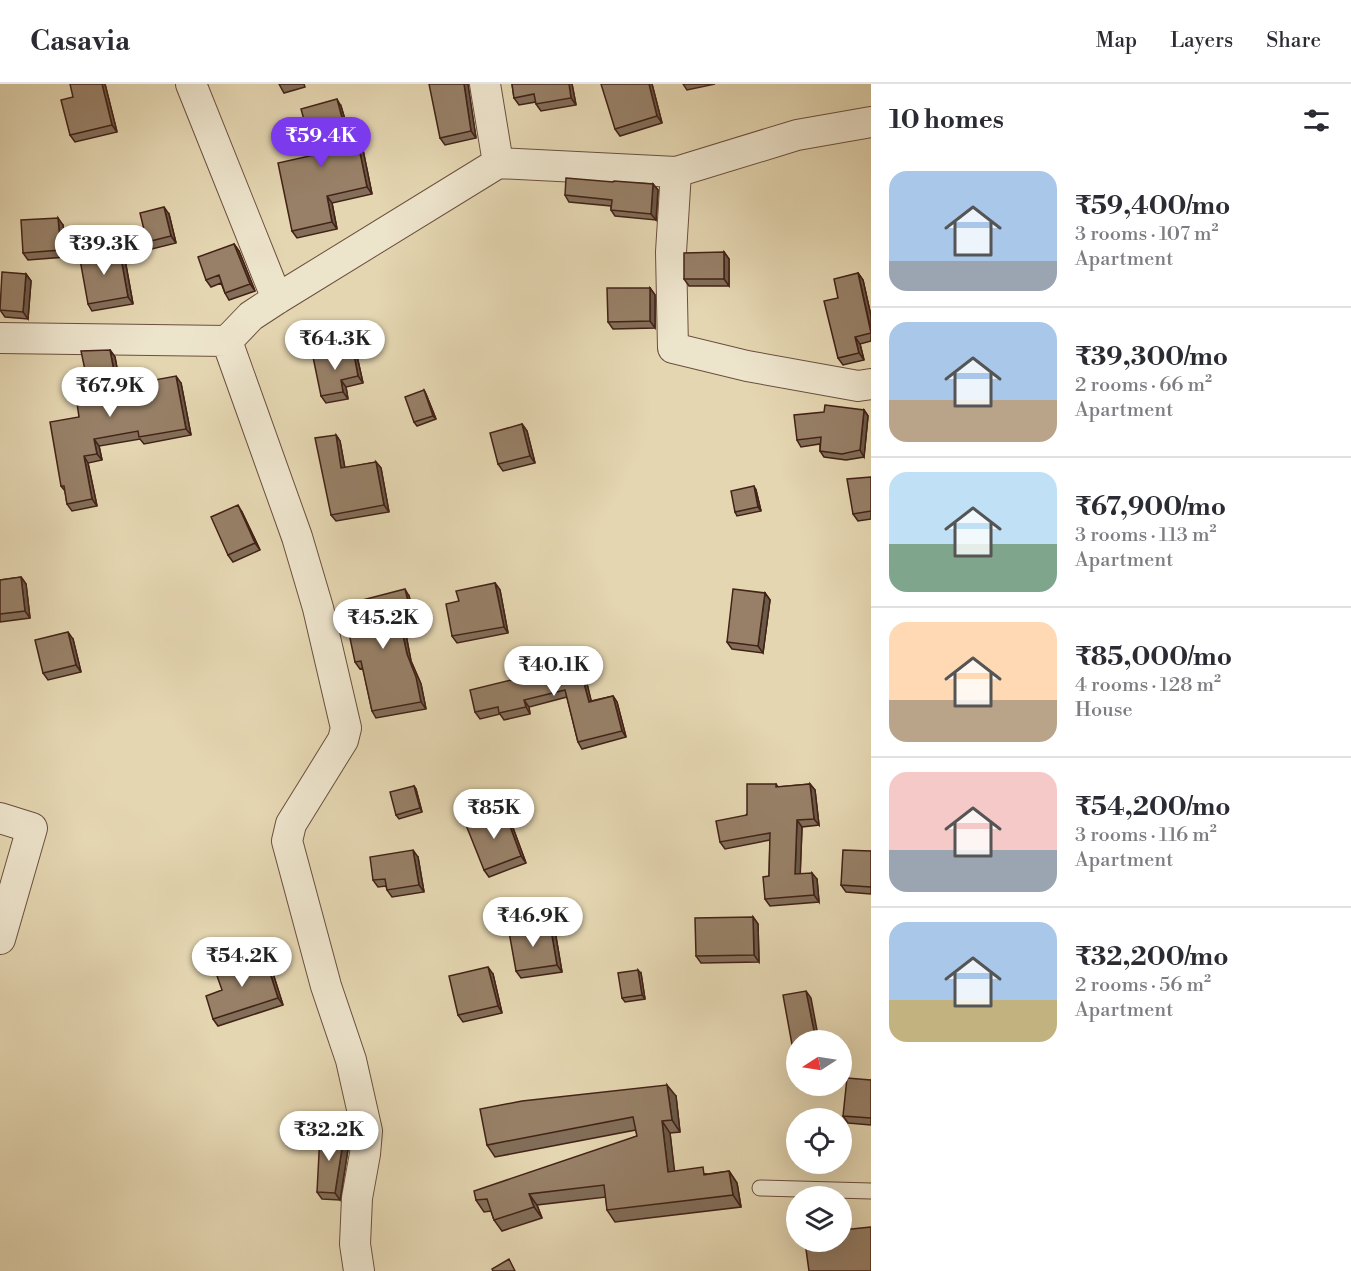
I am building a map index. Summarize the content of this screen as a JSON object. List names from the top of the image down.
{
  "north": "left",
  "page": {
    "header": "Casavia",
    "nav": ["Map", "Layers", "Share"],
    "heading": "10 homes",
    "price": [
      "₹59.4K",
      "₹39.3K",
      "₹64.3K",
      "₹67.9K",
      "₹45.2K",
      "₹40.1K",
      "₹85K",
      "₹46.9K",
      "₹54.2K",
      "₹32.2K"
    ],
    "list": [
      {
        "name": "₹59,400/mo",
        "note": "3 rooms · 107 m² · Apartment"
      },
      {
        "name": "₹39,300/mo",
        "note": "2 rooms · 66 m² · Apartment"
      },
      {
        "name": "₹67,900/mo",
        "note": "3 rooms · 113 m² · Apartment"
      },
      {
        "name": "₹85,000/mo",
        "note": "4 rooms · 128 m² · House"
      },
      {
        "name": "₹54,200/mo",
        "note": "3 rooms · 116 m² · Apartment"
      },
      {
        "name": "₹32,200/mo",
        "note": "2 rooms · 56 m² · Apartment"
      }
    ]
  }
}
